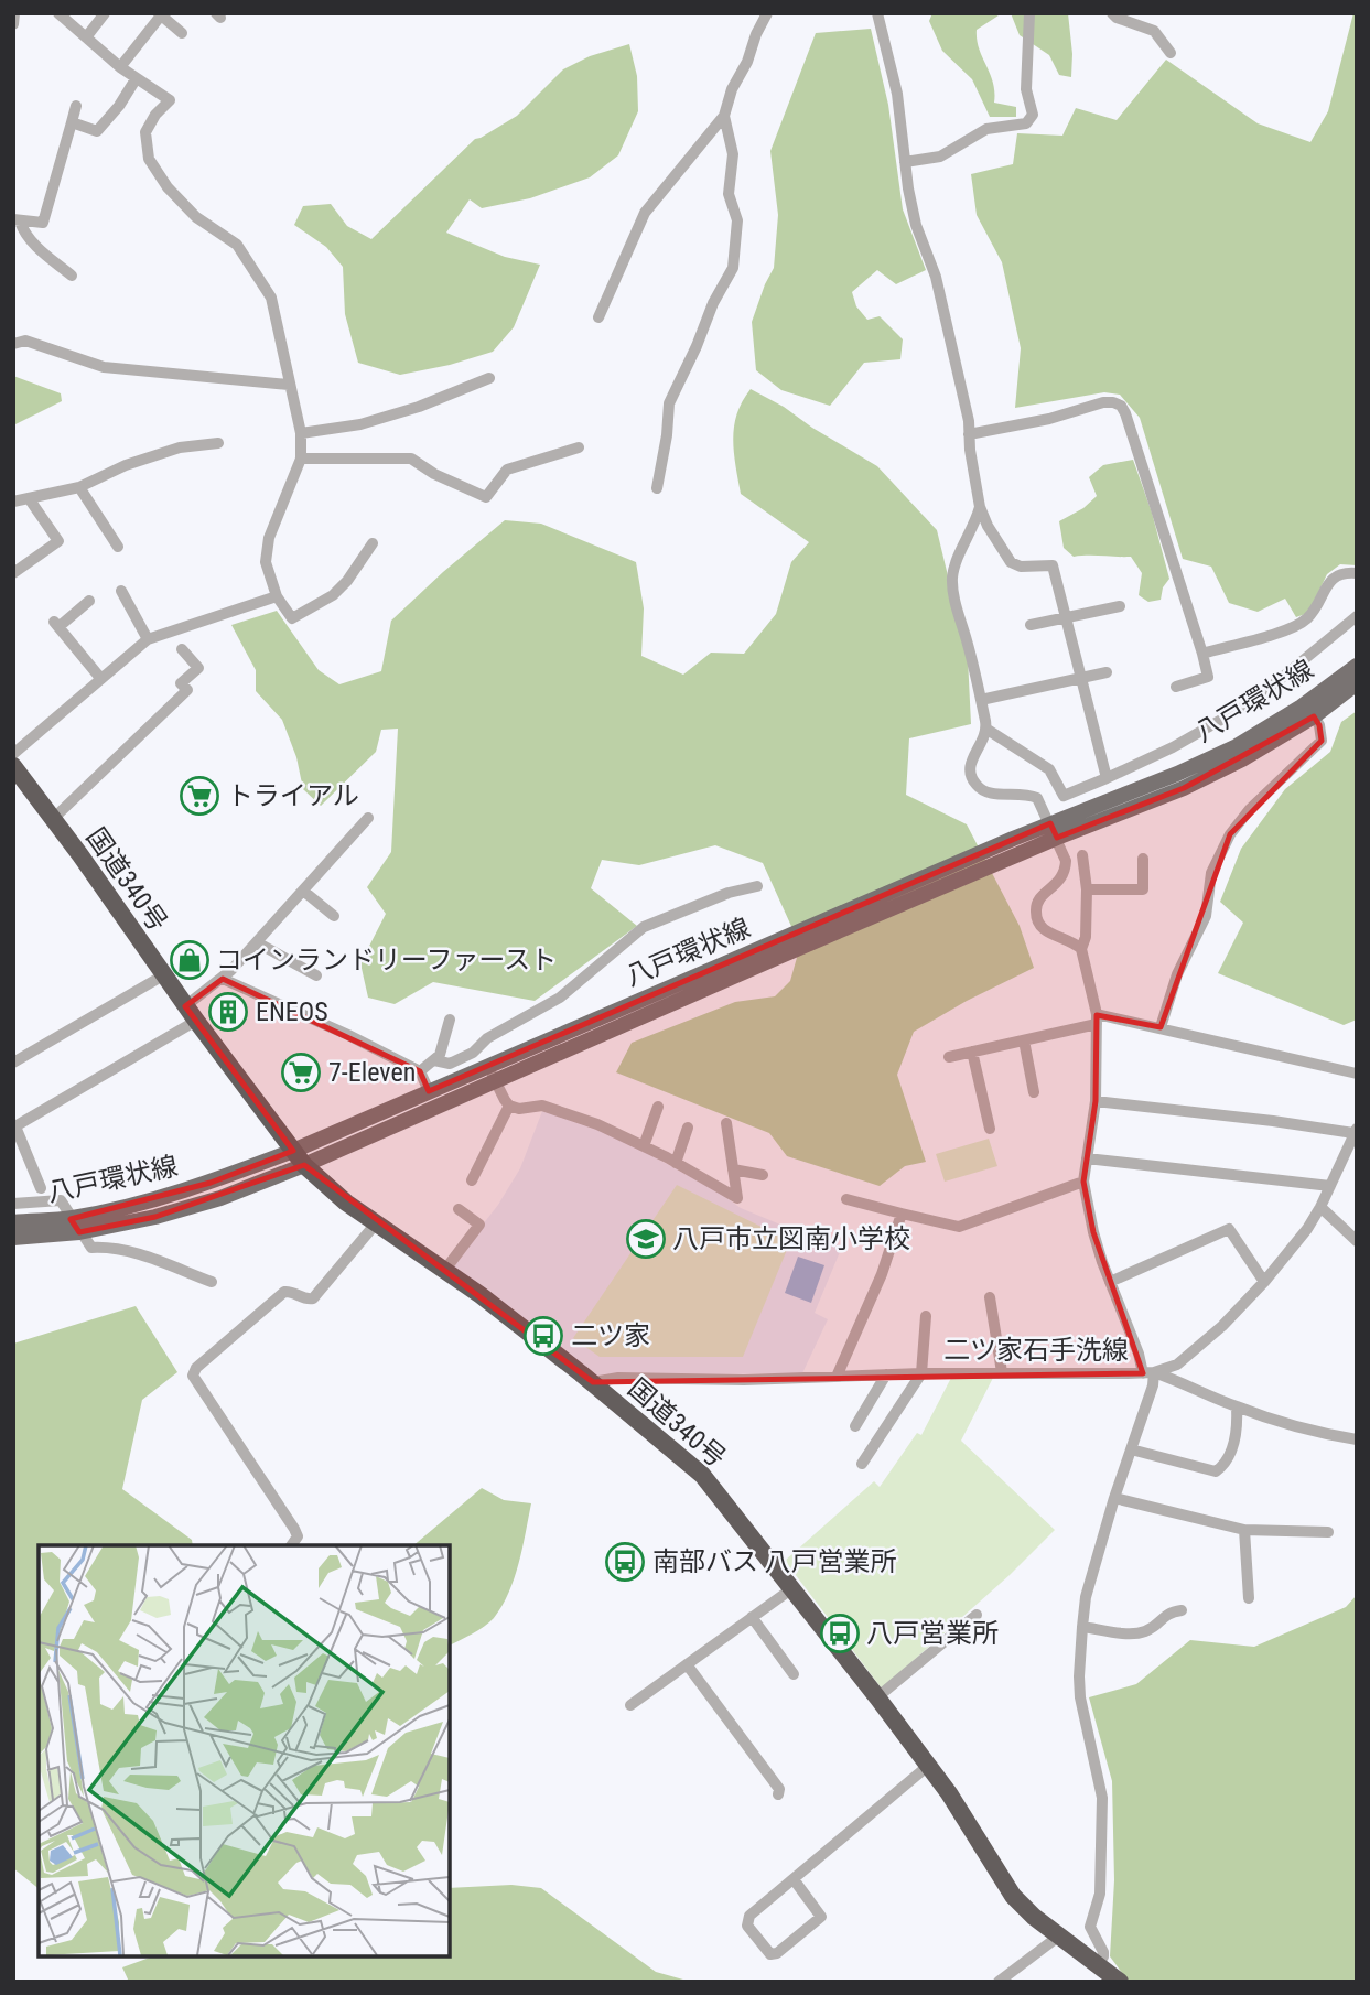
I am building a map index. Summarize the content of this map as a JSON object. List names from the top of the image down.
{
  "streets": {
    "highway": ["国道340号"],
    "main road": ["八戸環状線"],
    "street": ["二ツ家石手洗線"]
  },
  "crossings": [
    ["八戸環状線", "国道340号"],
    ["国道340号", "二ツ家石手洗線"]
  ],
  "places": {
    "supermarket": ["トライアル", "7-Eleven"],
    "shop": ["コインランドリーファースト"],
    "building": ["ENEOS"],
    "school or university": ["八戸市立図南小学校"],
    "bus stop": ["二ツ家", "南部バス 八戸営業所", "八戸営業所"]
  }
}
